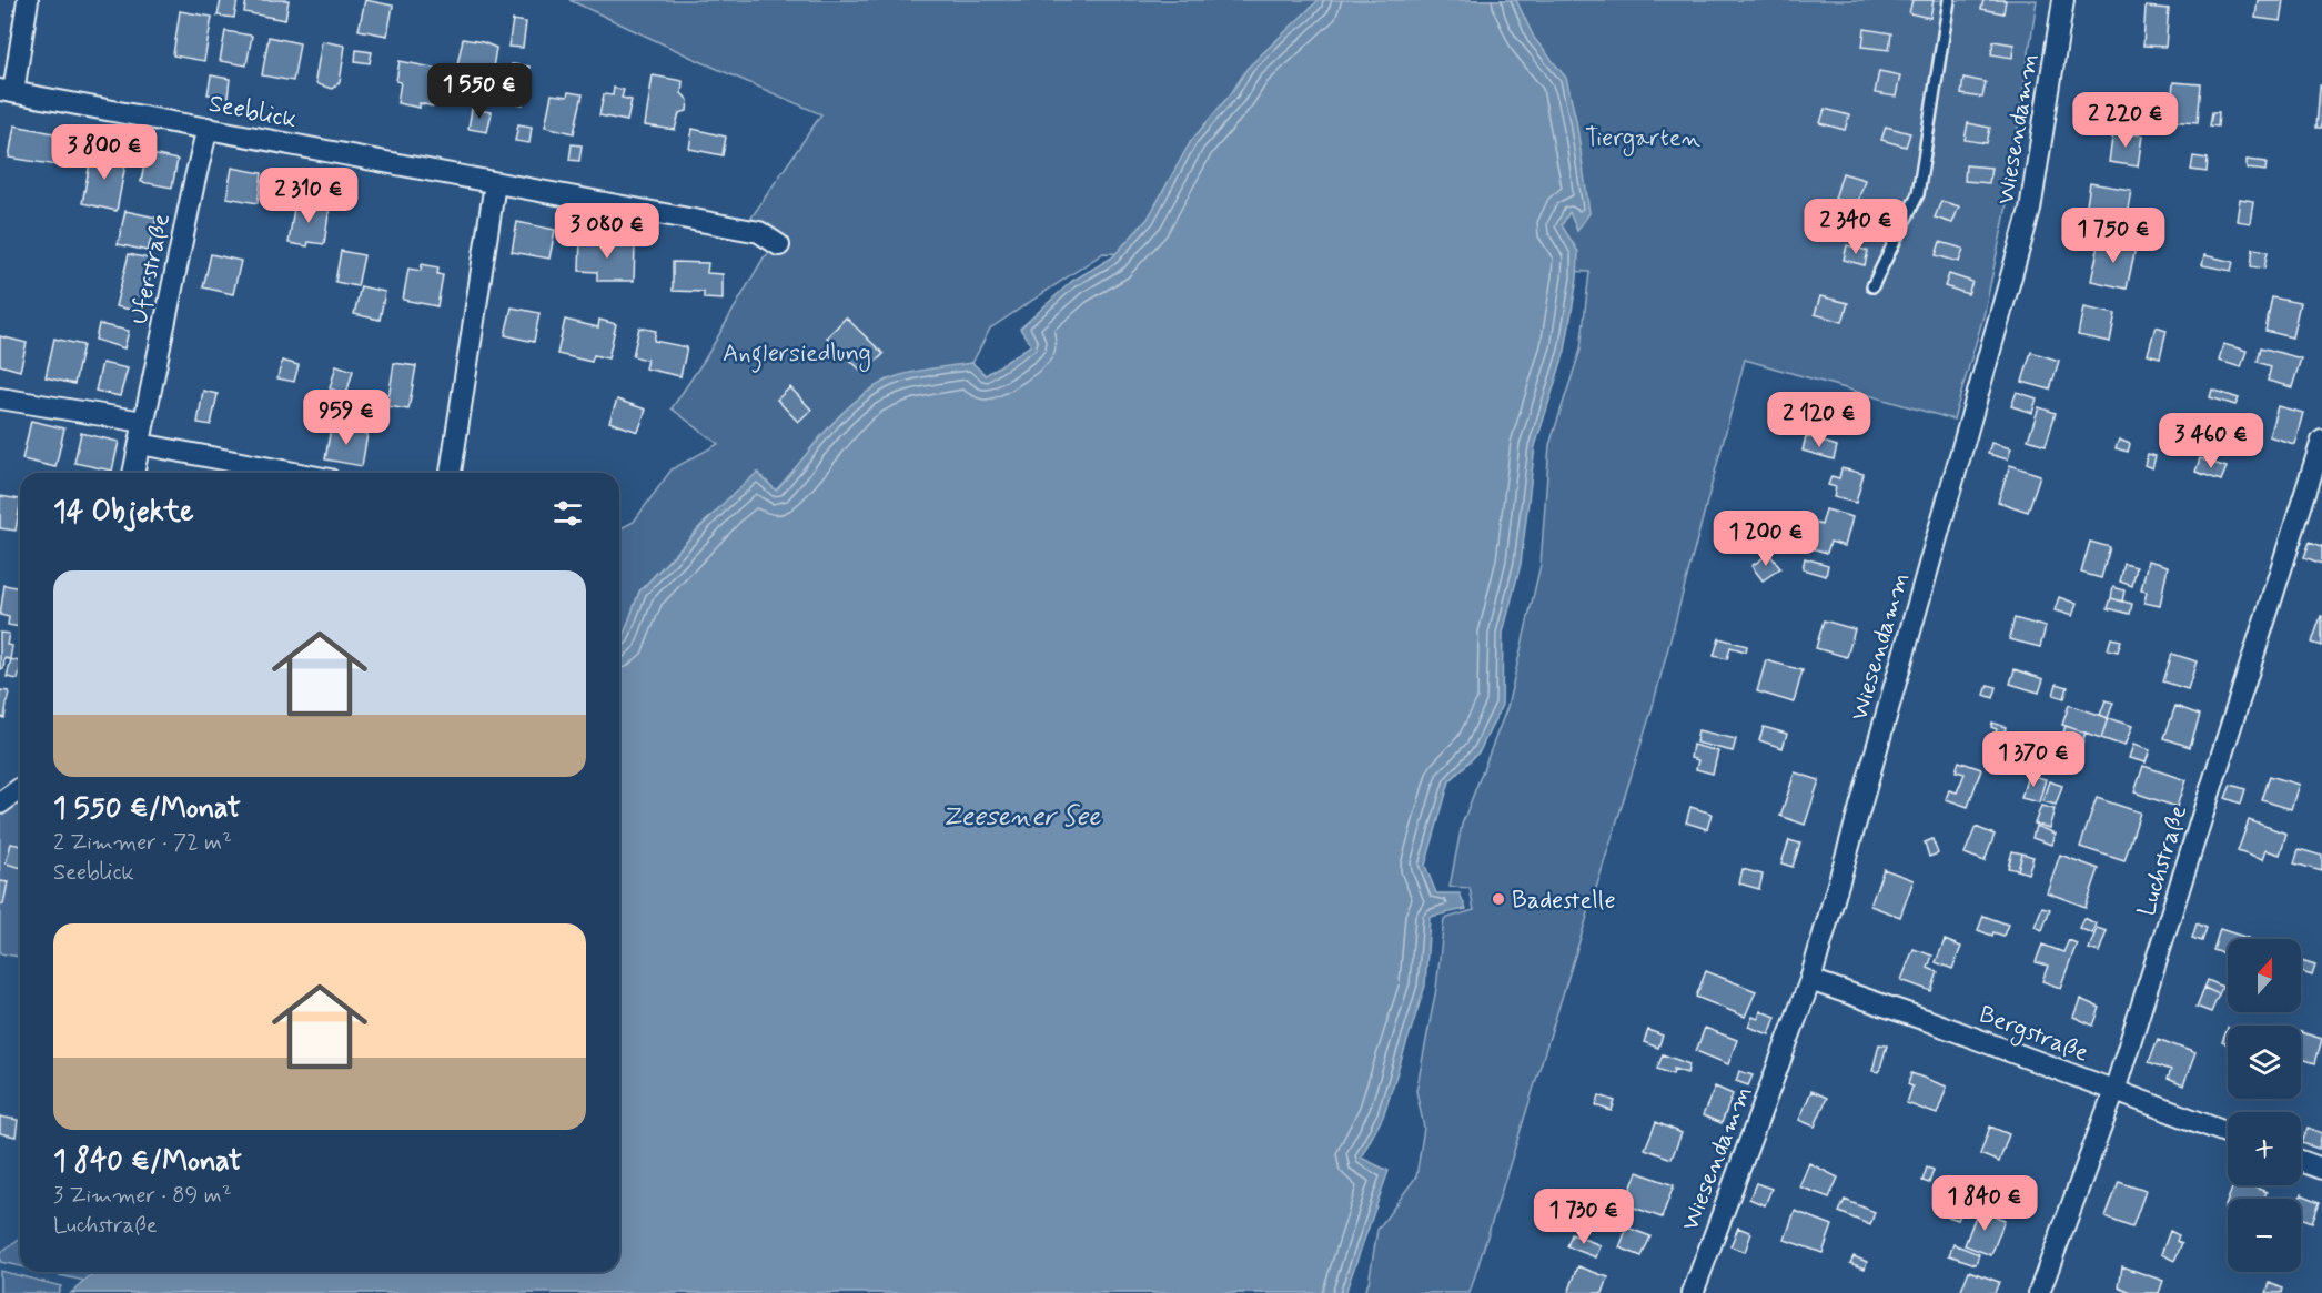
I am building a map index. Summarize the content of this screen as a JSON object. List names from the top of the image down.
{
  "streets": {
    "street": [
      "Seeblick",
      "Wiesendamm",
      "Uferstraße",
      "Luchstraße",
      "Bergstraße"
    ]
  },
  "crossings": [
    ["Seeblick", "Uferstraße"],
    ["Wiesendamm", "Bergstraße"],
    ["Luchstraße", "Bergstraße"]
  ],
  "water": ["Zeesener See"],
  "parks": ["Tiergarten", "Anglersiedlung"],
  "places": ["Badestelle"],
  "north": "top",
  "page": {
    "price": [
      "1 550 €",
      "2 220 €",
      "3 800 €",
      "2 310 €",
      "2 340 €",
      "3 080 €",
      "1 750 €",
      "959 €",
      "2 120 €",
      "3 460 €",
      "1 200 €",
      "1 370 €",
      "1 840 €",
      "1 730 €"
    ],
    "heading": "14 Objekte",
    "list": [
      {
        "name": "1 550 €/Monat",
        "note": "2 Zimmer · 72 m² · Seeblick"
      },
      {
        "name": "1 840 €/Monat",
        "note": "3 Zimmer · 89 m² · Luchstraße"
      }
    ],
    "map_buttons": ["+", "−"]
  }
}
